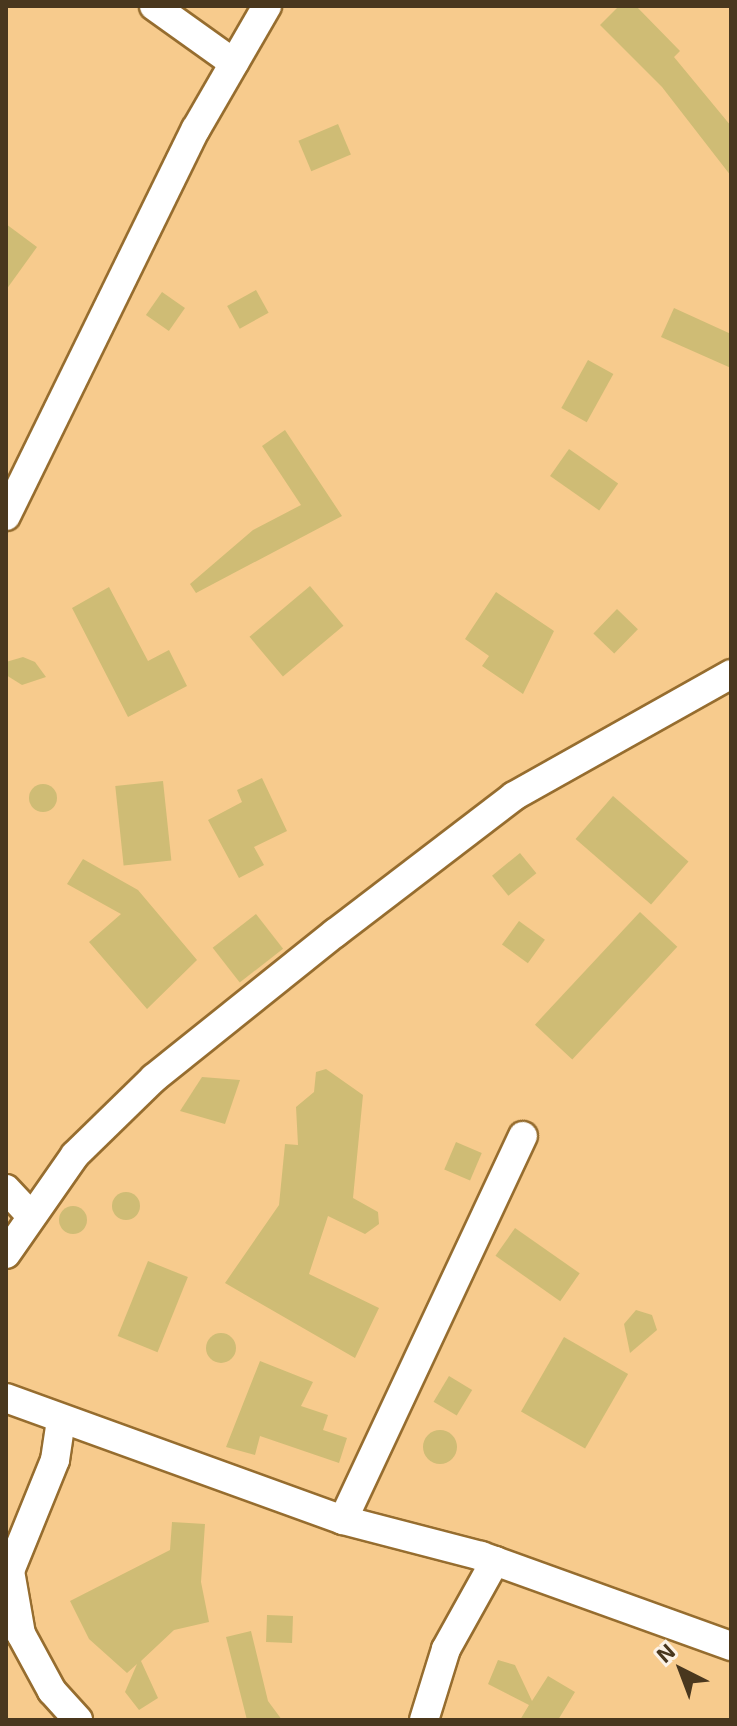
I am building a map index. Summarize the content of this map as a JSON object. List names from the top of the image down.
{
  "north": "top left"
}
